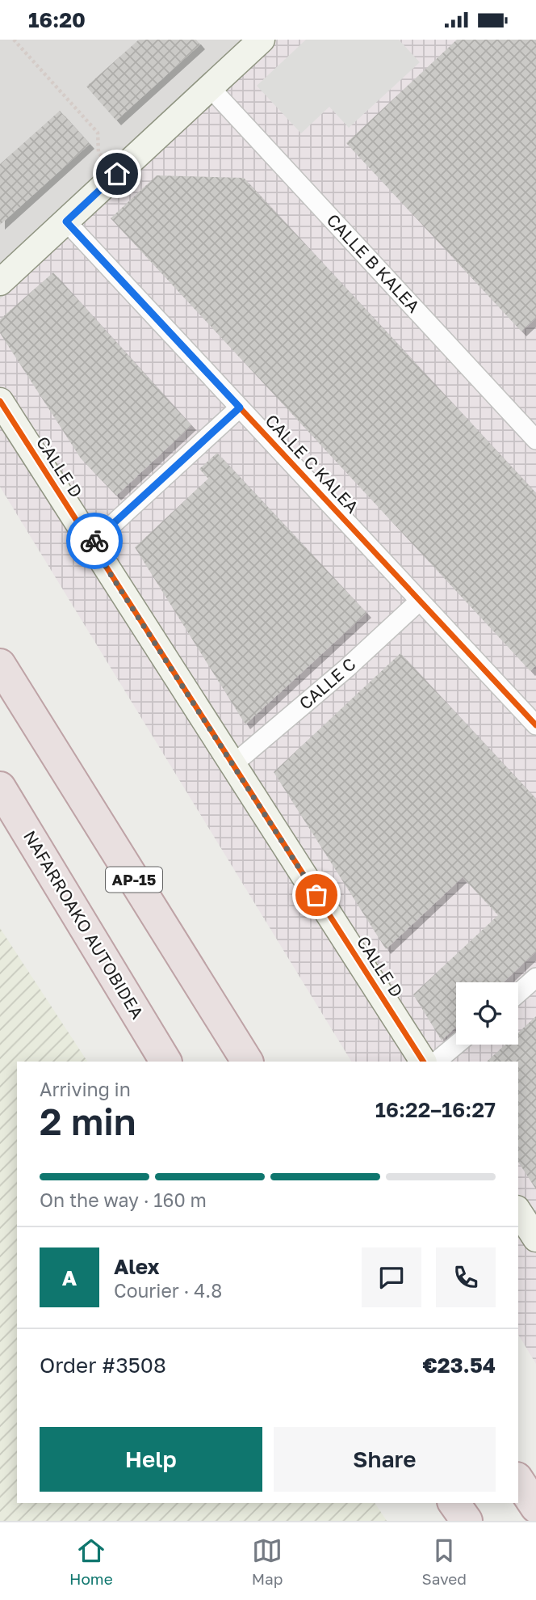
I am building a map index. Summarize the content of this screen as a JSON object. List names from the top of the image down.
{
  "streets": {
    "highway": ["AP-15", "NAFARROAKO AUTOBIDEA"],
    "street": [
      "CALLE B KALEA",
      "CALLE C KALEA",
      "CALLE D",
      "CALLE C"
    ]
  },
  "crossings": [
    ["CALLE C KALEA", "CALLE C"],
    ["CALLE D", "CALLE C"]
  ],
  "page": {
    "status": "16:20",
    "heading": ["2 min", "Arriving in", "16:22–16:27"],
    "panel": [
      "Alex",
      "Courier · 4.8",
      "Order #3508",
      "€23.54"
    ],
    "bar": "On the way · 160 m",
    "round": "A",
    "buttons": ["Help", "Share"],
    "tabs": ["Home", "Map", "Saved"]
  }
}
